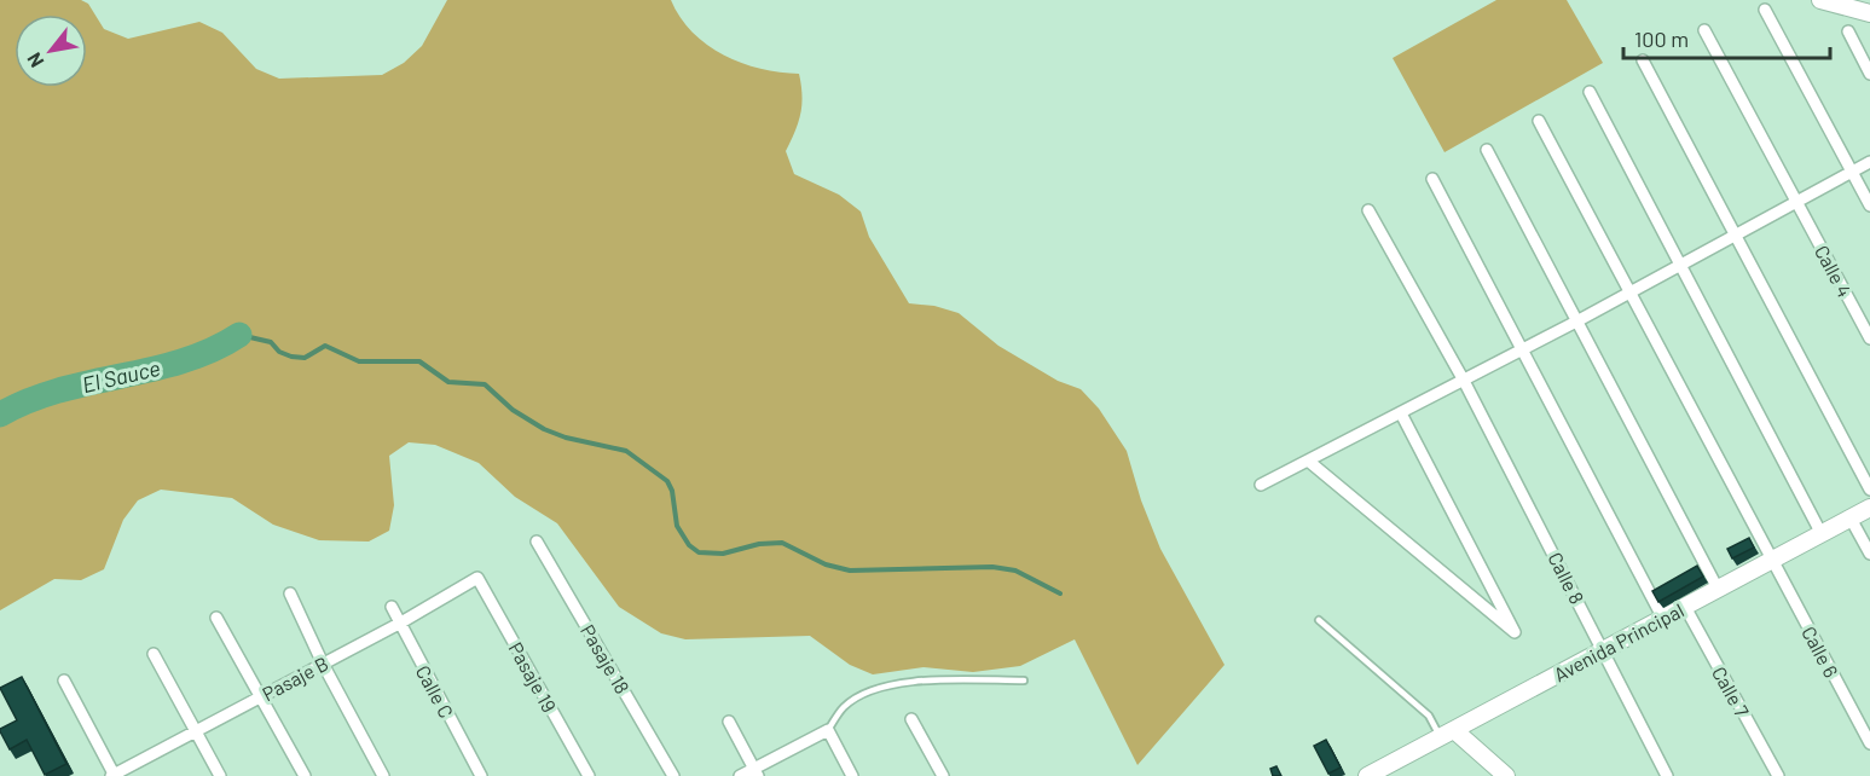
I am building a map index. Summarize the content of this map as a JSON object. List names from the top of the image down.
{
  "streets": {
    "street": [
      "Calle 4",
      "Calle 8",
      "Avenida Principal",
      "Calle 6",
      "Pasaje 18",
      "Pasaje 19",
      "Pasaje B",
      "Calle C",
      "Calle 7"
    ]
  },
  "crossings": [
    ["Calle 8", "Avenida Principal"],
    ["Avenida Principal", "Calle 6"],
    ["Avenida Principal", "Calle 7"],
    ["Pasaje 19", "Pasaje B"],
    ["Pasaje B", "Calle C"]
  ],
  "water": ["El Sauce"],
  "scale_bar": "100 m",
  "north": "bottom left"
}
